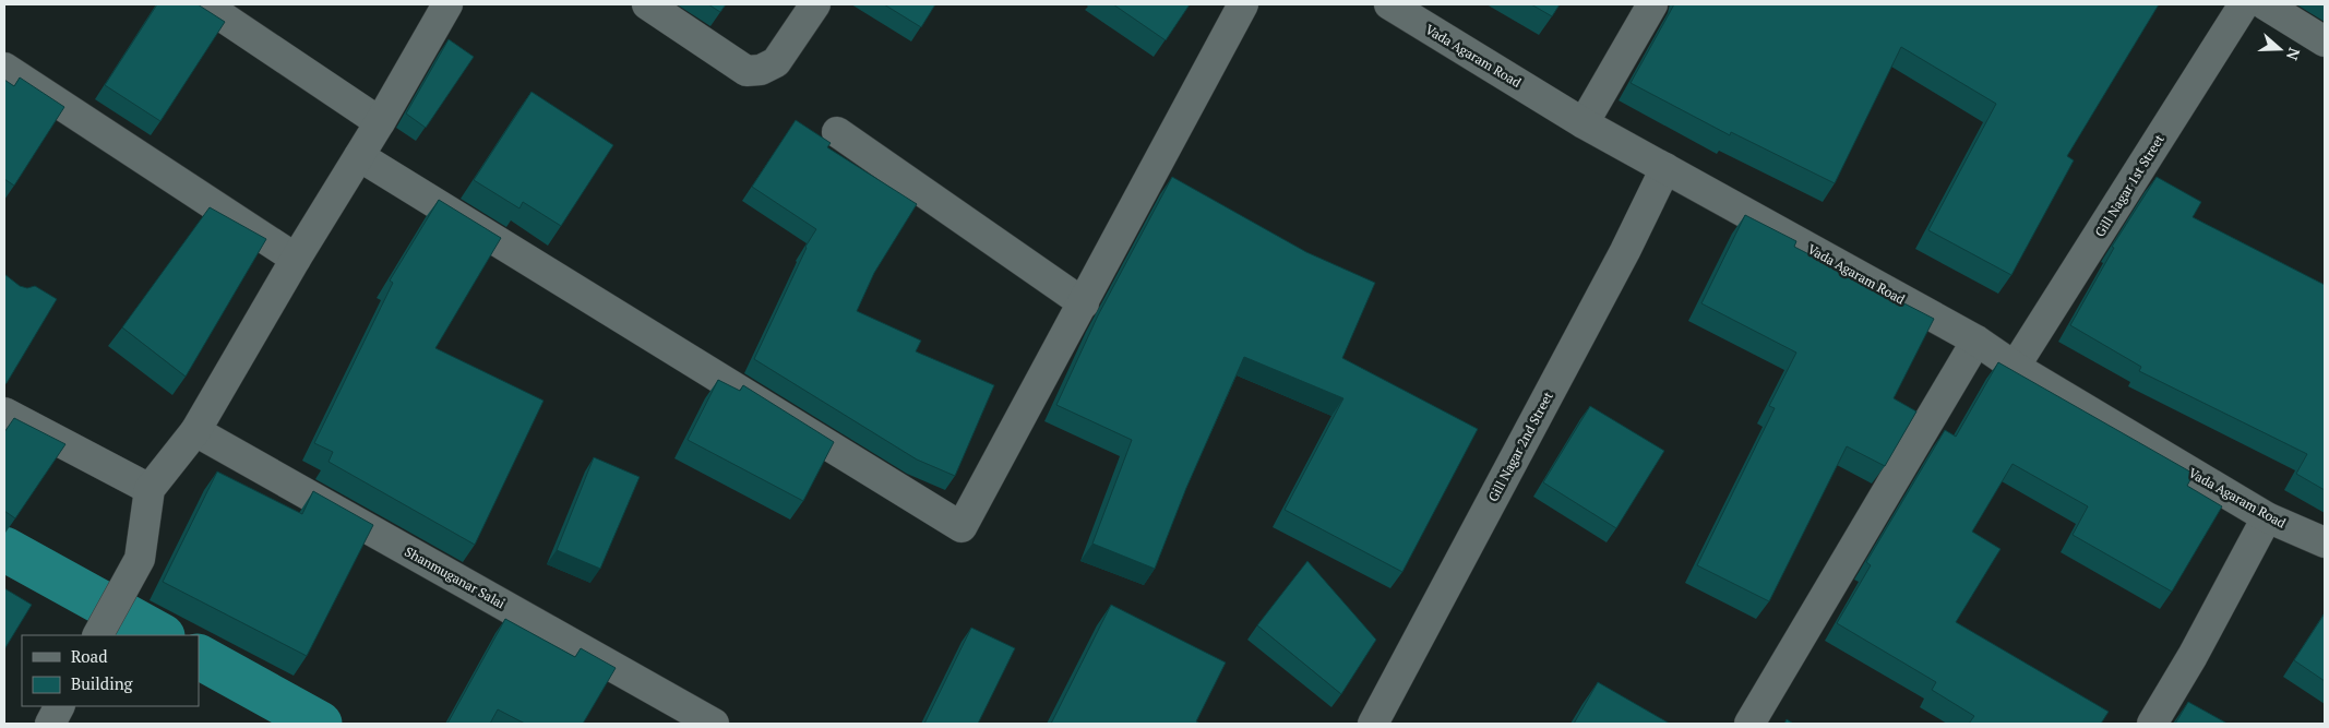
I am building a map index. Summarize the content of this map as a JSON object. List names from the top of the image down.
{
  "streets": {
    "street": [
      "Vada Agaram Road",
      "Gill Nagar 1st Street",
      "Gill Nagar 2nd Street",
      "Shanmuganar Salai"
    ]
  },
  "crossings": [
    ["Vada Agaram Road", "Gill Nagar 1st Street"],
    ["Vada Agaram Road", "Gill Nagar 2nd Street"]
  ],
  "legend": ["Road", "Building"],
  "north": "right"
}
